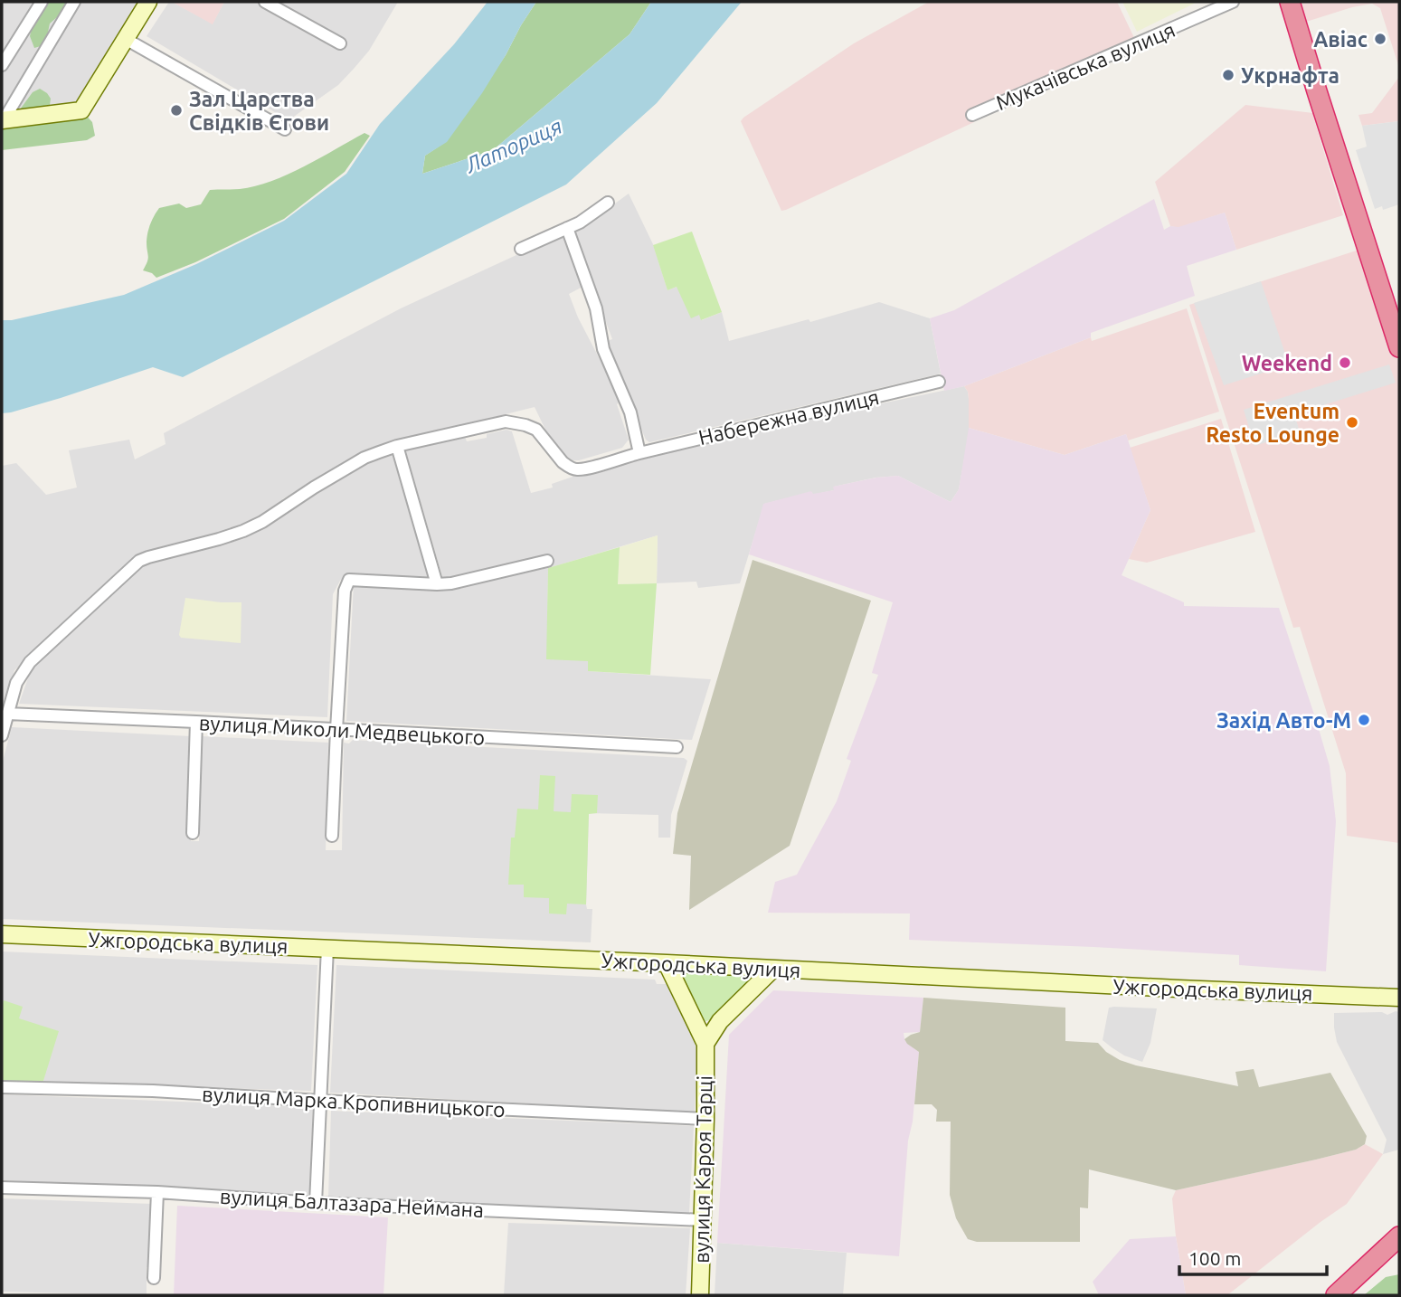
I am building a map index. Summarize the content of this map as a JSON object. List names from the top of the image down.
{
  "streets": {
    "main road": ["Ужгородська вулиця", "вулиця Кароя Тарці"],
    "street": [
      "Мукачівська вулиця",
      "Набережна вулиця",
      "вулиця Миколи Медвецького",
      "вулиця Марка Кропивницького",
      "вулиця Балтазара Неймана"
    ]
  },
  "crossings": [
    ["Набережна вулиця", "вулиця Миколи Медвецького"],
    ["Ужгородська вулиця", "вулиця Кароя Тарці"],
    ["вулиця Марка Кропивницького", "вулиця Кароя Тарці"],
    ["вулиця Кароя Тарці", "вулиця Балтазара Неймана"]
  ],
  "water": ["Латориця"],
  "places": [
    "Авіас",
    "Укрнафта",
    "Зал Царства Свідків Єгови",
    "Weekend",
    "Eventum Resto Lounge",
    "Захід Авто-М"
  ],
  "scale_bar": "100 m"
}
